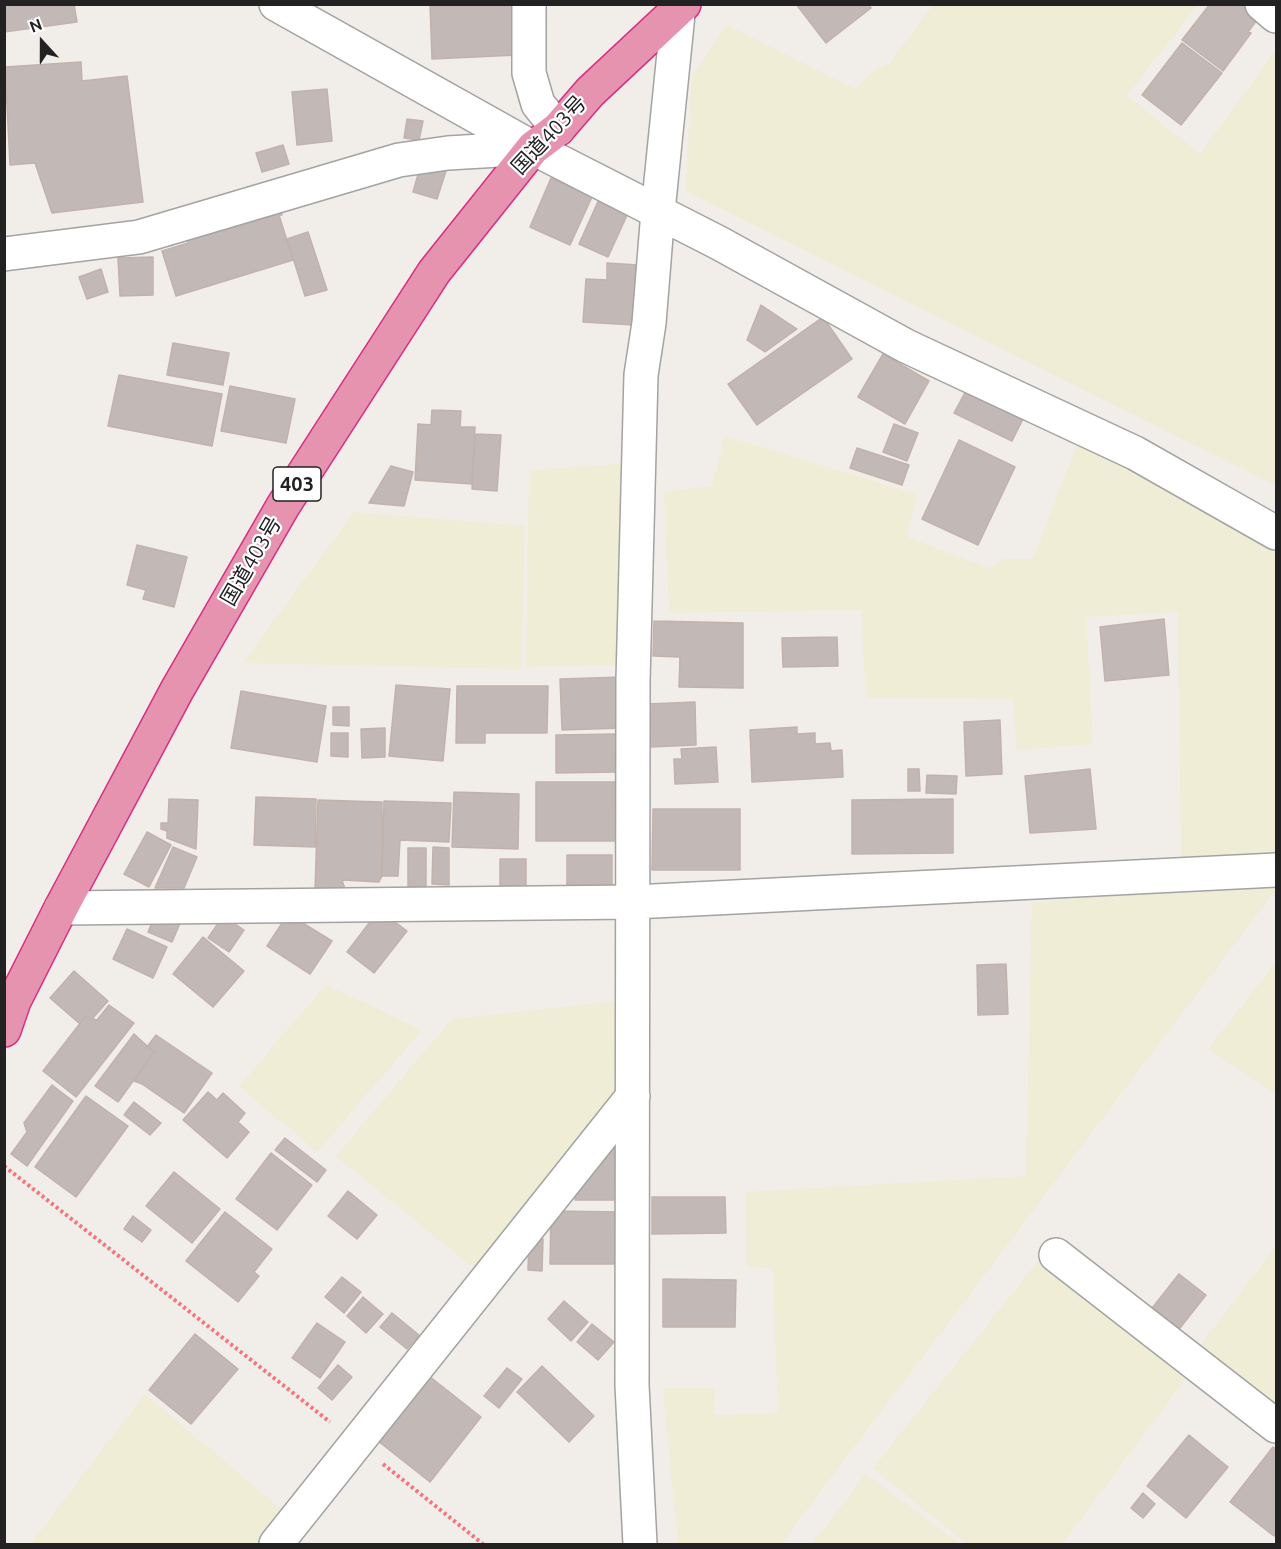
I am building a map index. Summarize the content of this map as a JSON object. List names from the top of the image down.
{
  "streets": {
    "highway": ["国道403号", "403"]
  },
  "north": "top"
}
